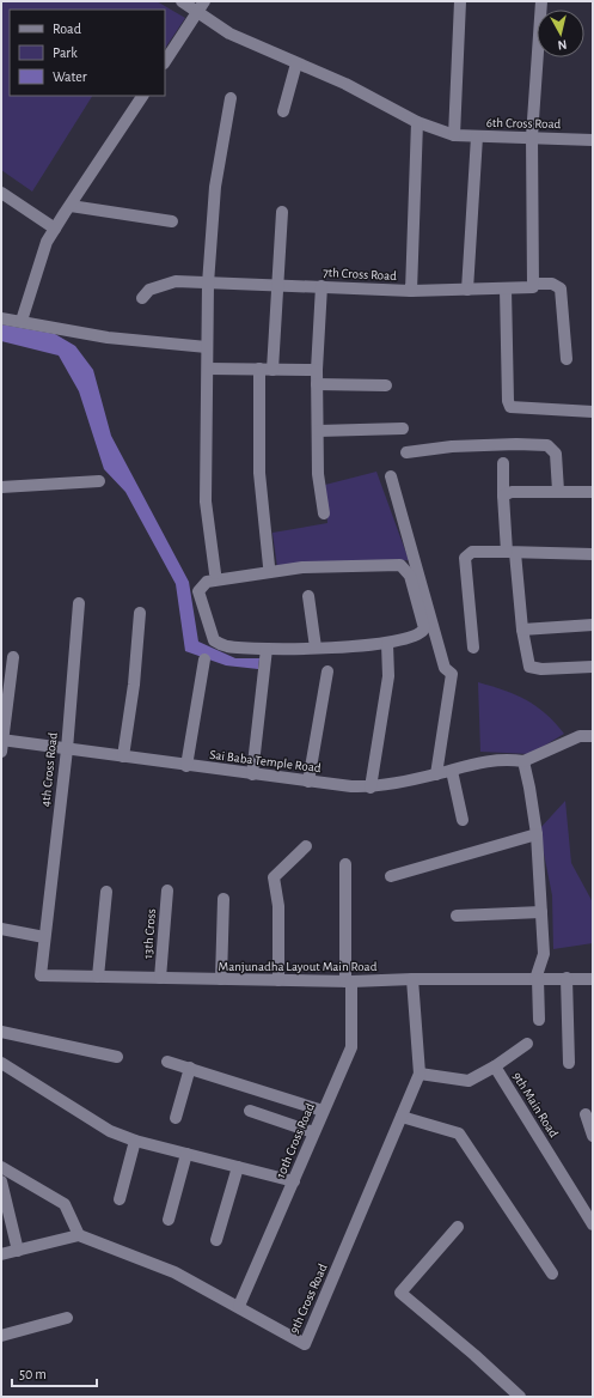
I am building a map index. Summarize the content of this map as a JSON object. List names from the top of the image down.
{
  "streets": {
    "street": [
      "6th Cross Road",
      "7th Cross Road",
      "Sai Baba Temple Road",
      "4th Cross Road",
      "13th Cross",
      "Manjunadha Layout Main Road",
      "9th Main Road",
      "10th Cross Road",
      "9th Cross Road"
    ]
  },
  "crossings": [
    ["6th Cross Road", "7th Cross Road"],
    ["Sai Baba Temple Road", "4th Cross Road"],
    ["4th Cross Road", "Manjunadha Layout Main Road"],
    ["13th Cross", "Manjunadha Layout Main Road"],
    ["Manjunadha Layout Main Road", "10th Cross Road"],
    ["Manjunadha Layout Main Road", "9th Cross Road"],
    ["9th Main Road", "9th Cross Road"],
    ["10th Cross Road", "9th Cross Road"]
  ],
  "legend": ["Road", "Park", "Water"],
  "scale_bar": "50 m",
  "north": "bottom"
}
